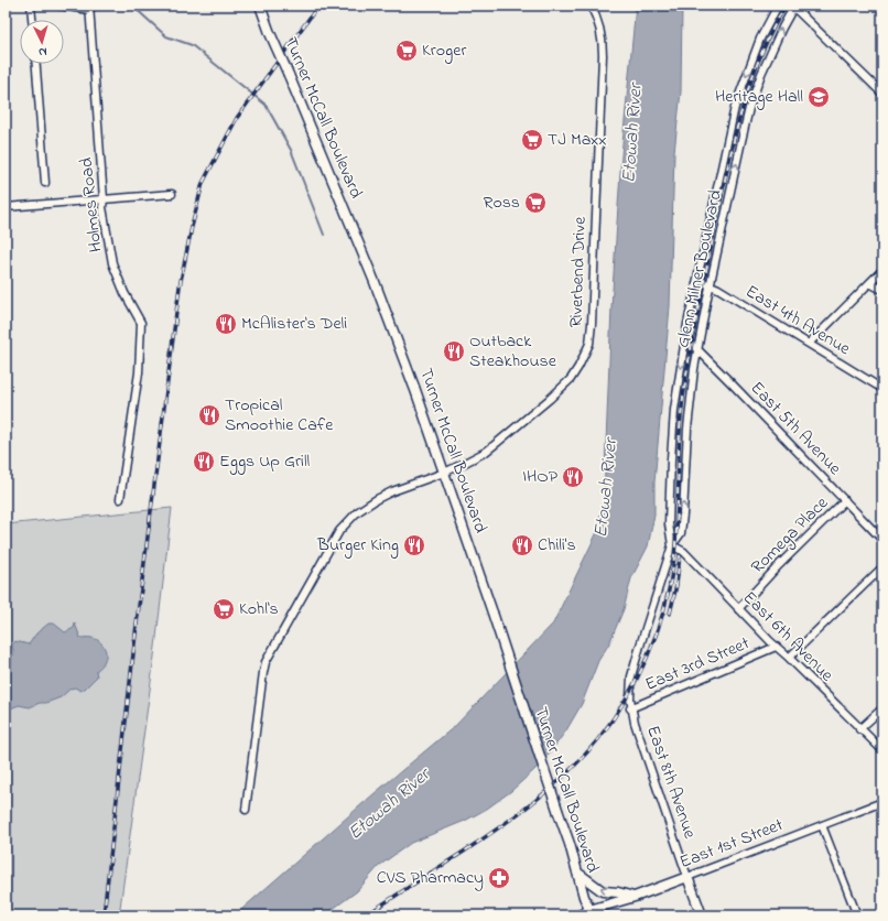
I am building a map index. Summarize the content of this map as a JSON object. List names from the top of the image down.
{
  "streets": {
    "main road": ["Turner McCall Boulevard", "East 8th Avenue", "East 1st Street"],
    "street": [
      "Holmes Road",
      "Glenn Milner Boulevard",
      "Riverbend Drive",
      "East 4th Avenue",
      "East 5th Avenue",
      "Romega Place",
      "East 6th Avenue",
      "East 3rd Street"
    ]
  },
  "crossings": [
    ["Turner McCall Boulevard", "Riverbend Drive"],
    ["Turner McCall Boulevard", "East 1st Street"],
    ["Glenn Milner Boulevard", "East 4th Avenue"],
    ["Glenn Milner Boulevard", "East 5th Avenue"],
    ["Glenn Milner Boulevard", "East 6th Avenue"],
    ["Glenn Milner Boulevard", "East 3rd Street"],
    ["Glenn Milner Boulevard", "East 8th Avenue"],
    ["East 5th Avenue", "Romega Place"],
    ["Romega Place", "East 6th Avenue"],
    ["East 6th Avenue", "East 3rd Street"],
    ["East 3rd Street", "East 8th Avenue"],
    ["East 8th Avenue", "East 1st Street"]
  ],
  "water": ["Etowah River"],
  "places": {
    "supermarket": [
      "Kroger",
      "TJ Maxx",
      "Ross",
      "Kohl's"
    ],
    "school or university": ["Heritage Hall"],
    "restaurant": [
      "McAlister's Deli",
      "Outback Steakhouse",
      "Tropical Smoothie Cafe",
      "Eggs Up Grill",
      "IHOP",
      "Burger King",
      "Chili's"
    ],
    "pharmacy": ["CVS Pharmacy"]
  },
  "north": "bottom"
}
